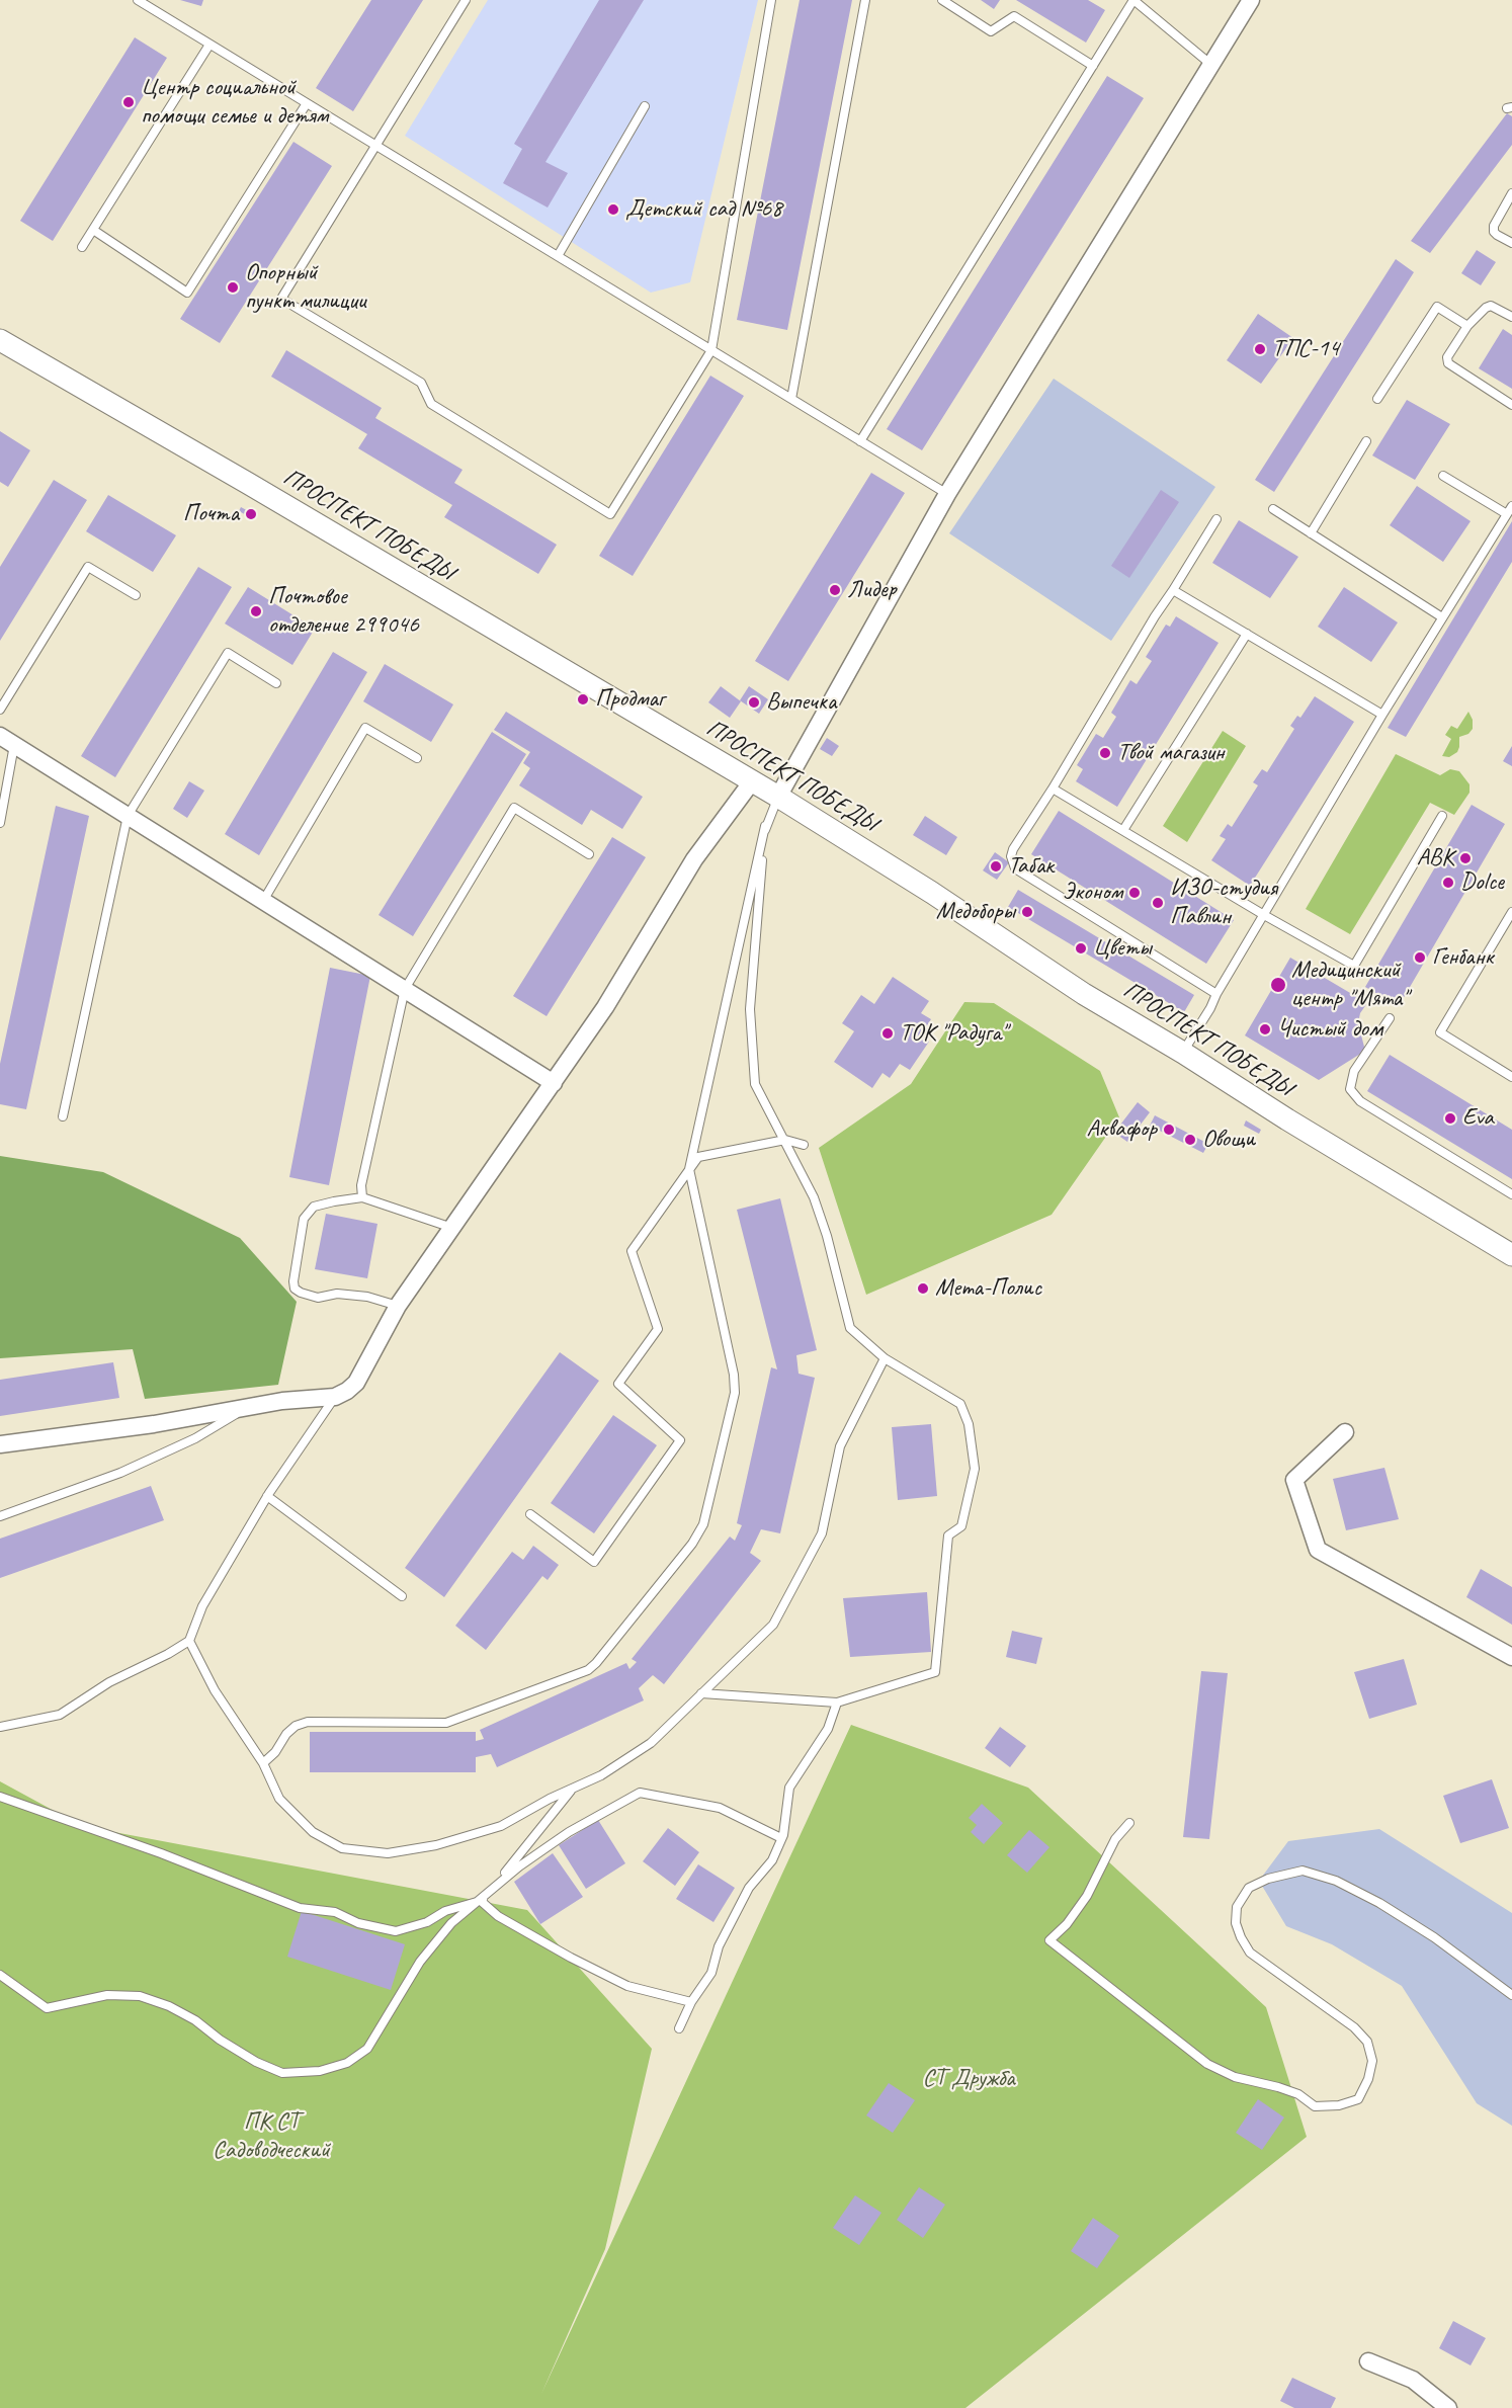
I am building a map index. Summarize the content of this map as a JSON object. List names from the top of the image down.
{
  "streets": {
    "street": ["ПРОСПЕКТ ПОБЕДЫ"]
  },
  "parks": ["СТ Дружба", "ПК СТ Садоводческий"],
  "places": [
    "Центр социальной помощи семье и детям",
    "Детский сад №68",
    "Опорный пункт милиции",
    "ТПС-14",
    "Почта",
    "Лидер",
    "Почтовое отделение 299046",
    "Продмаг",
    "Выпечка",
    "Твой магазин",
    "АВК",
    "Табак",
    "Dolce",
    "Эконом",
    "ИЗО-студия Павлин",
    "Медоборы",
    "Цветы",
    "Генбанк",
    "Медицинский центр \"Мята\"",
    "Чистый дом",
    "ТОК \"Радуга\"",
    "Eva",
    "Аквафор",
    "Овощи",
    "Мета-Полис"
  ]
}
